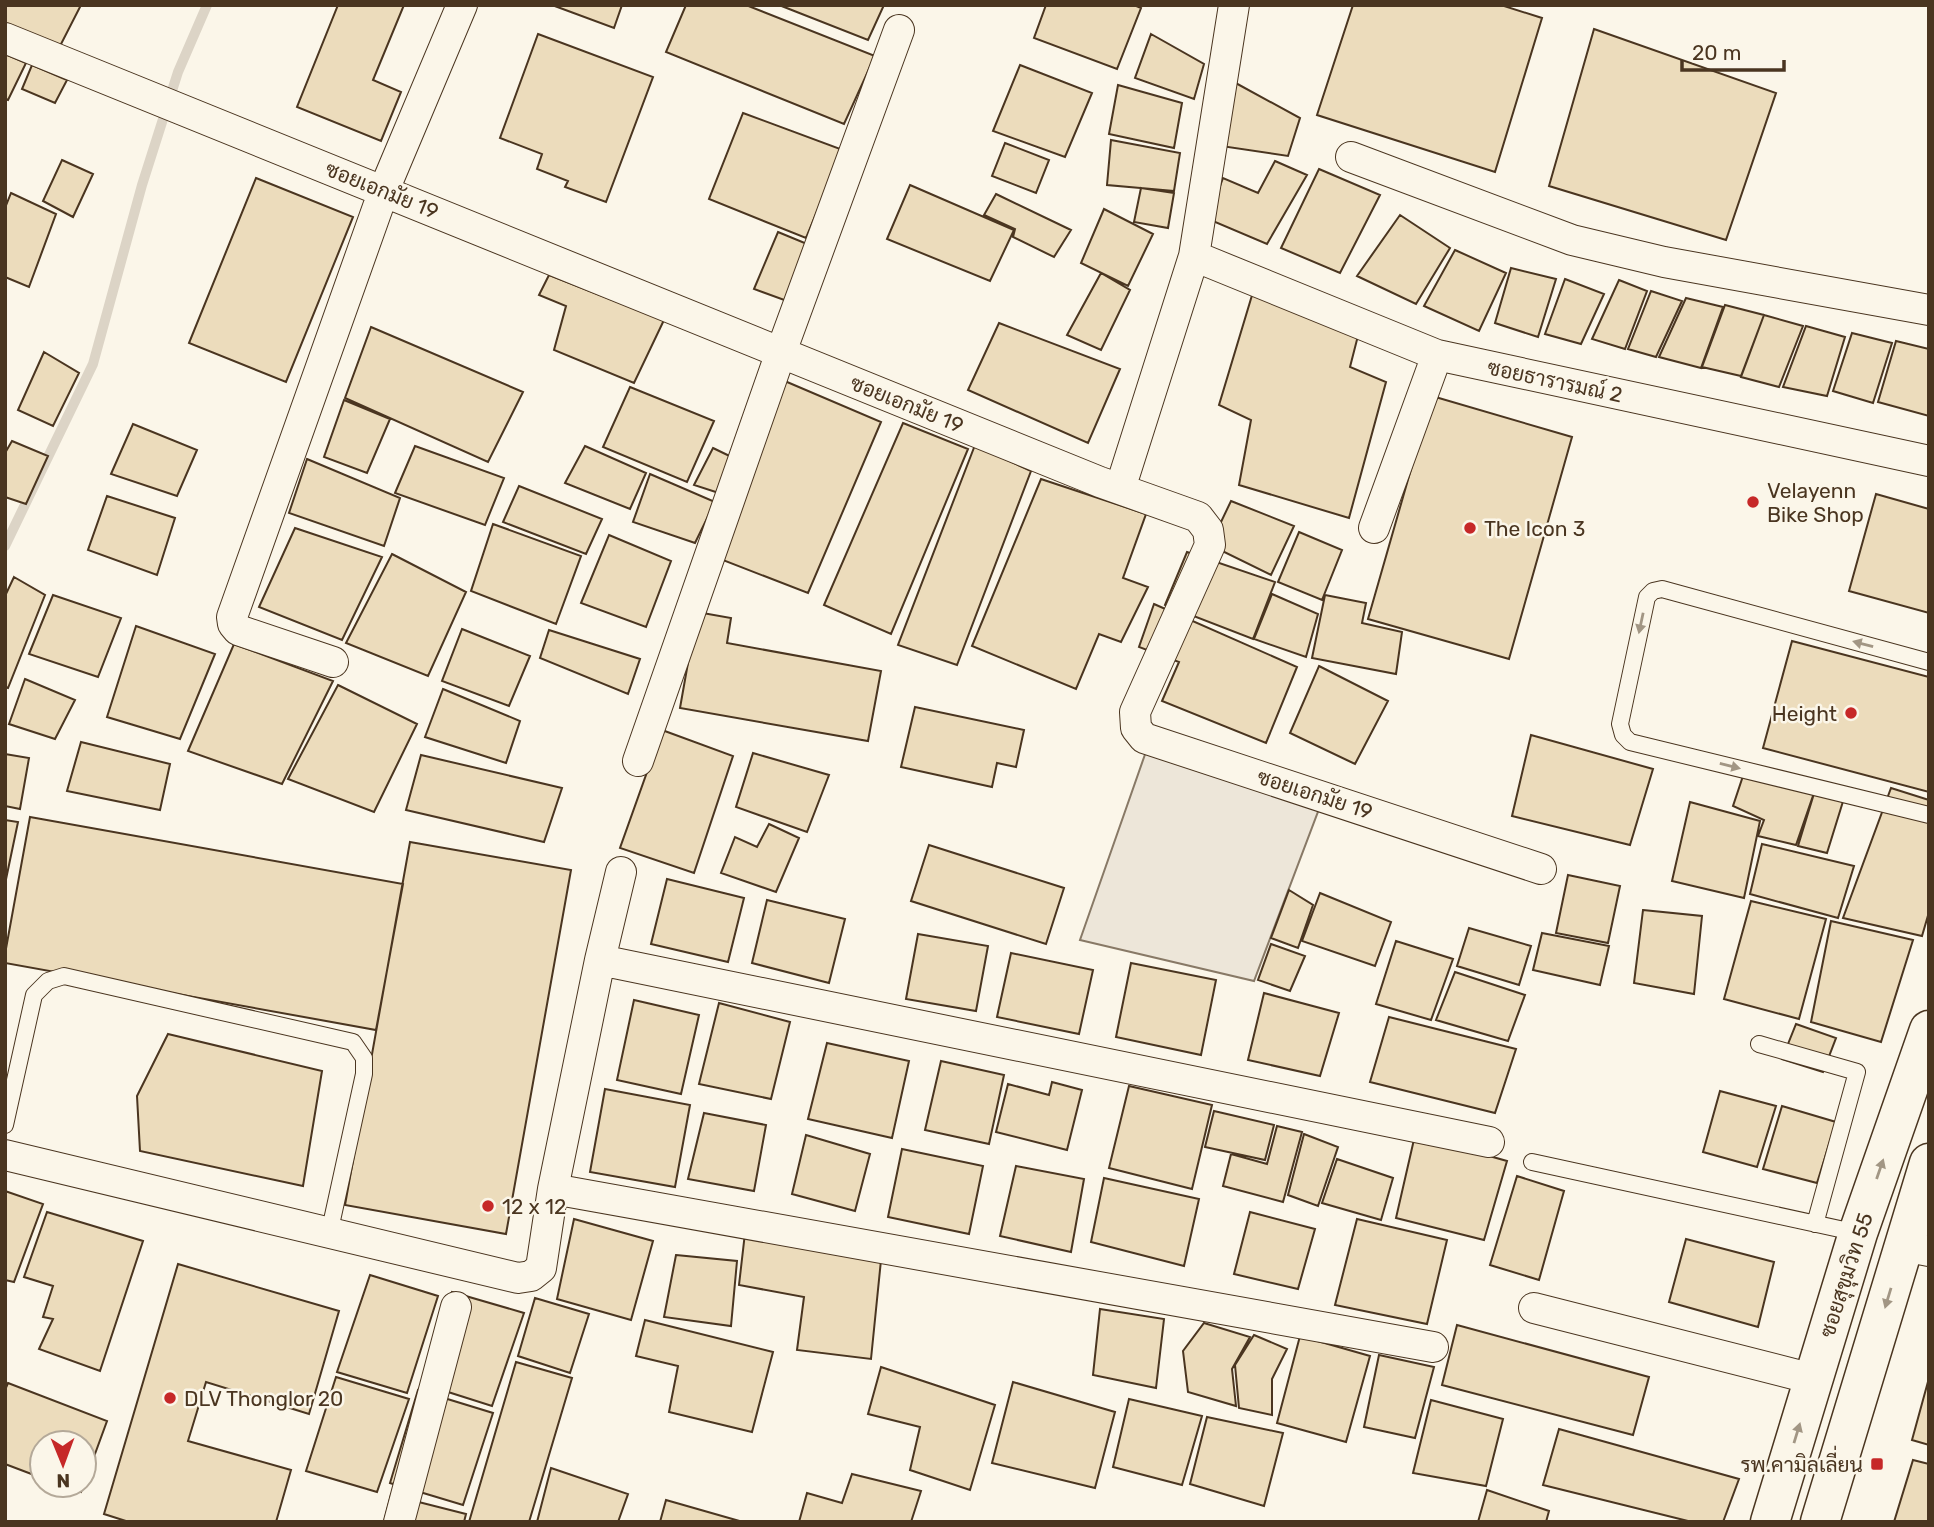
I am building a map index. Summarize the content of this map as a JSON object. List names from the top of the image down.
{
  "streets": {
    "main road": ["ซอยสุขุมวิท 55"],
    "street": ["ซอยเอกมัย 19", "ซอยธารารมณ์ 2"]
  },
  "places": {
    "other": [
      "Velayenn Bike Shop",
      "The Icon 3",
      "Height",
      "12 x 12",
      "DLV Thonglor 20"
    ],
    "transit": ["รพ.คามิลเลี่ยน"]
  },
  "scale_bar": "20 m",
  "north": "bottom"
}
